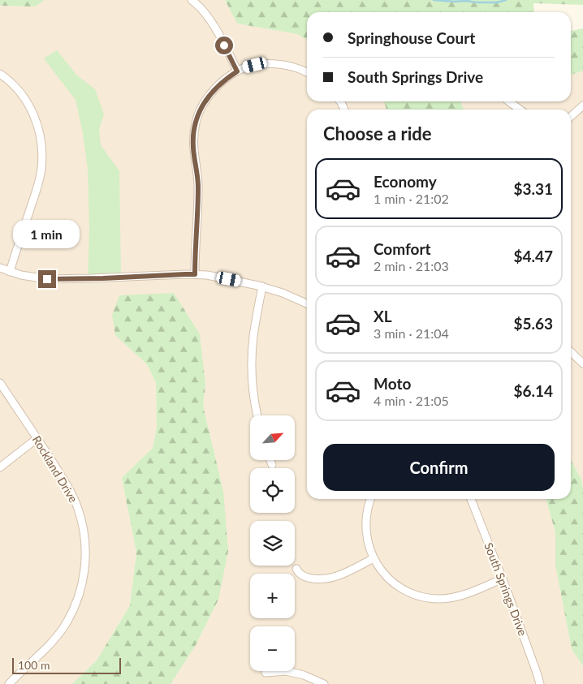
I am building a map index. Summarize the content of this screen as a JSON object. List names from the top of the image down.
{
  "streets": {
    "street": ["Rockland Drive", "South Springs Drive"]
  },
  "scale_bar": "100 m",
  "north": "top right",
  "page": {
    "banner": ["Springhouse Court", "South Springs Drive"],
    "heading": "Choose a ride",
    "list": [
      {
        "name": "Economy",
        "note": "1 min · 21:02",
        "value": "$3.31"
      },
      {
        "name": "Comfort",
        "note": "2 min · 21:03",
        "value": "$4.47"
      },
      {
        "name": "XL",
        "note": "3 min · 21:04",
        "value": "$5.63"
      },
      {
        "name": "Moto",
        "note": "4 min · 21:05",
        "value": "$6.14"
      }
    ],
    "bubble": "1 min",
    "map_buttons": ["+", "−"],
    "buttons": "Confirm",
    "scale": "100 m"
  }
}
